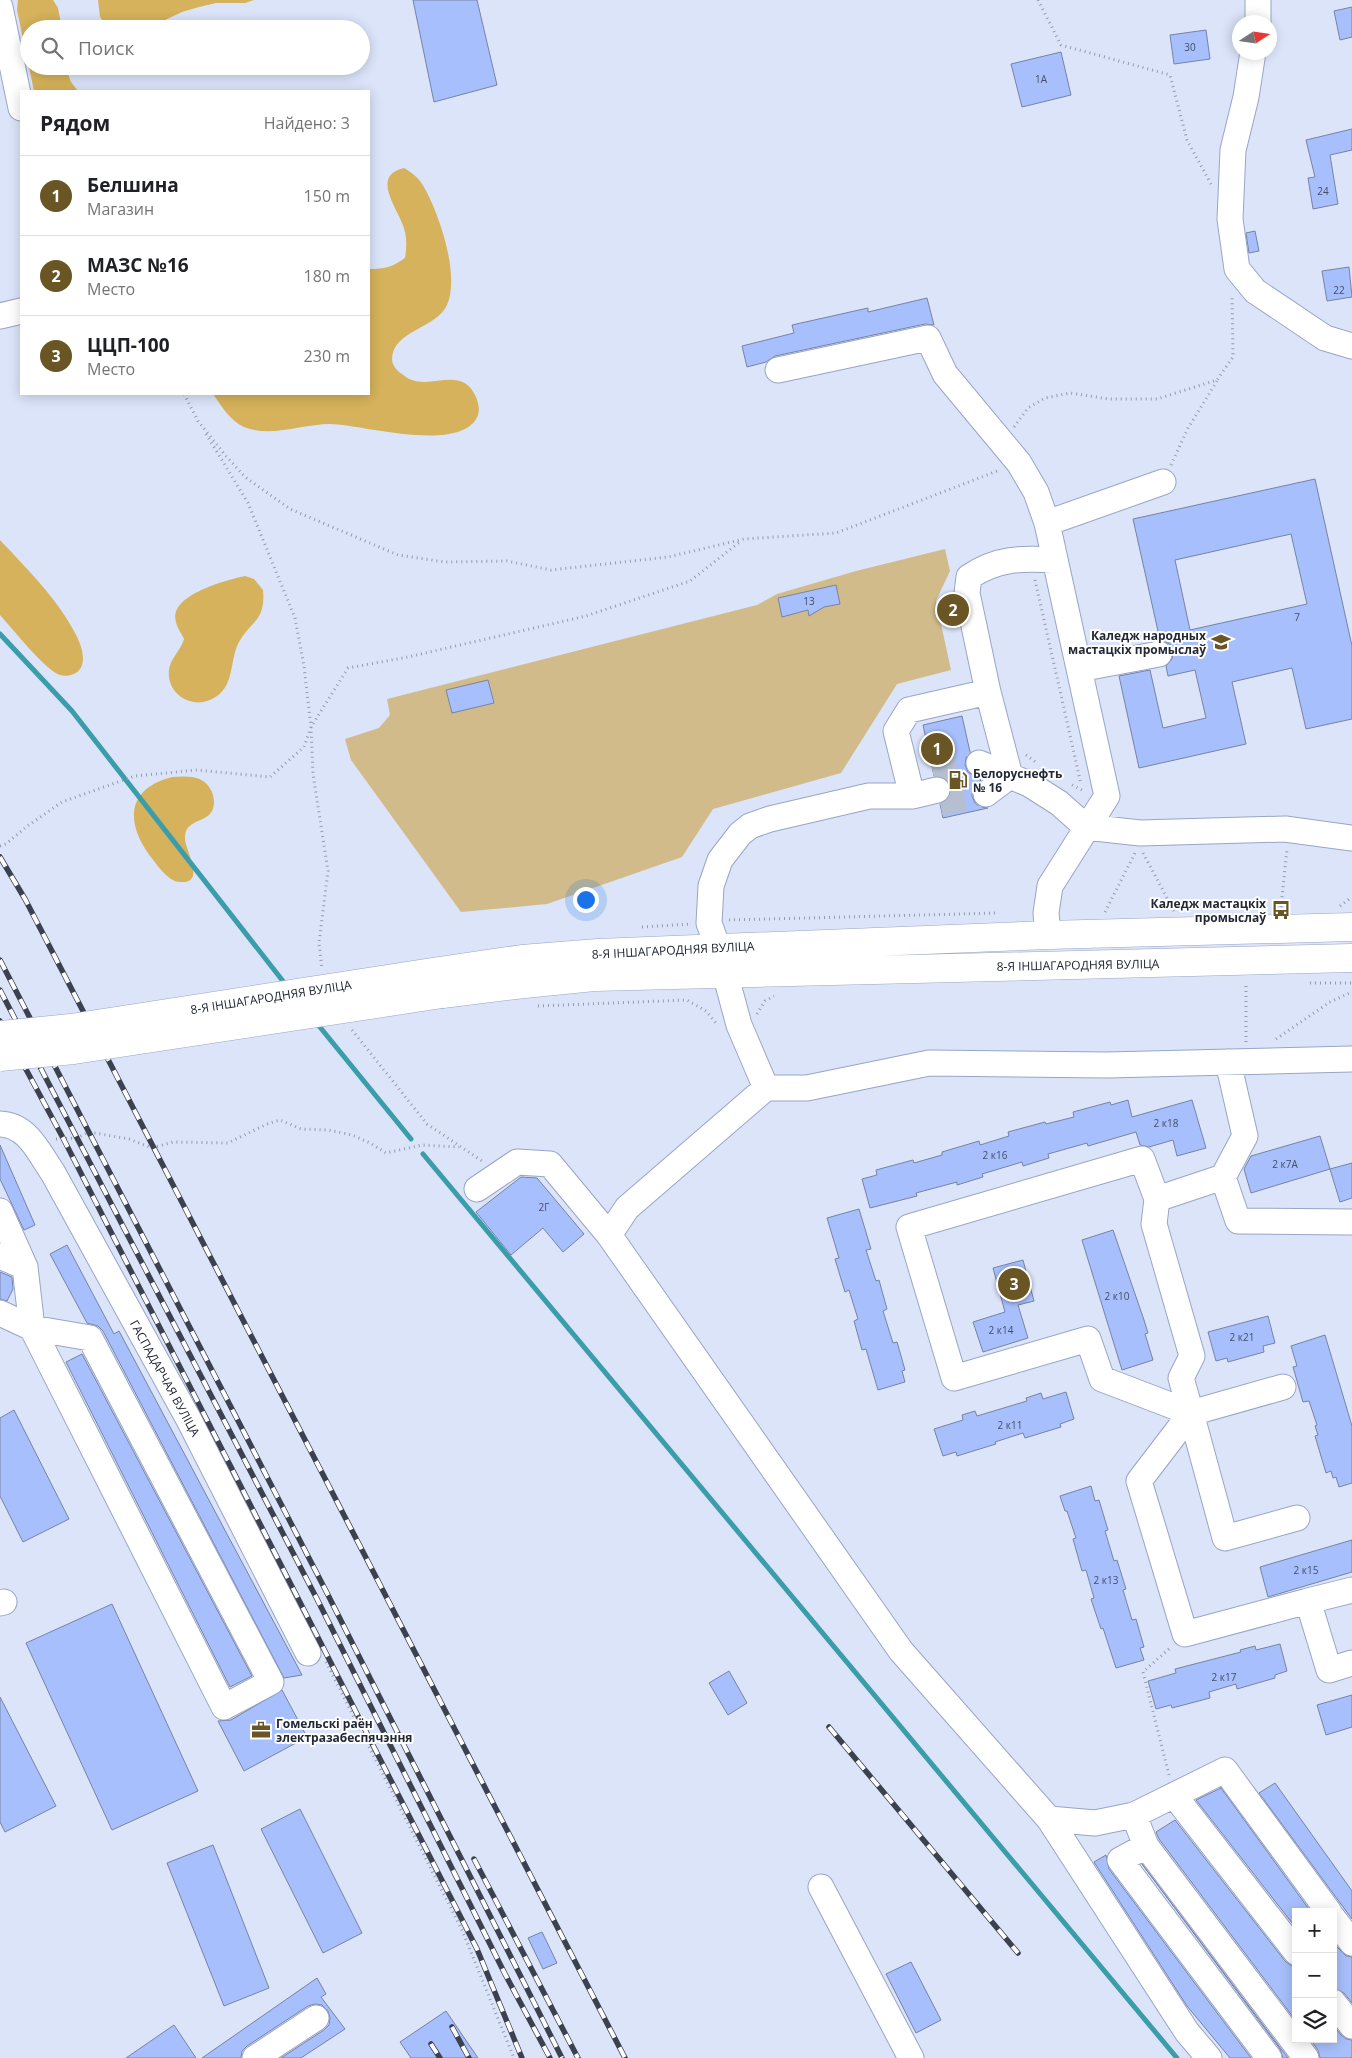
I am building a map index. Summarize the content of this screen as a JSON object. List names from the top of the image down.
{
  "streets": {
    "main road": ["8-Я ІНШАГАРОДНЯЯ ВУЛІЦА"],
    "street": ["ГАСПАДАРЧАЯ ВУЛІЦА"]
  },
  "places": {
    "school or university": ["Каледж народных мастацкіх промыслаў"],
    "fuel station": ["Белоруснефть № 16"],
    "bus stop": ["Каледж мастацкіх промыслаў"],
    "office": ["Гомельскі раён электразабеспячэння"]
  },
  "house_numbers": [
    "30",
    "1А",
    "24",
    "22",
    "13",
    "7",
    "2 к18",
    "2 к16",
    "2 к7А",
    "2Г",
    "2 к10",
    "2 к14",
    "2 к21",
    "2 к11",
    "2 к15",
    "2 к13",
    "2 к17"
  ],
  "north": "right",
  "page": {
    "search": "Поиск",
    "heading": ["Рядом", "Найдено: 3"],
    "list": [
      {
        "mark": "1",
        "name": "Белшина",
        "note": "Магазин",
        "value": "150 m"
      },
      {
        "mark": "2",
        "name": "МАЗС №16",
        "note": "Место",
        "value": "180 m"
      },
      {
        "mark": "3",
        "name": "ЦЦП-100",
        "note": "Место",
        "value": "230 m"
      }
    ],
    "pins": ["2", "1", "3"],
    "map_buttons": ["+", "−"]
  }
}
